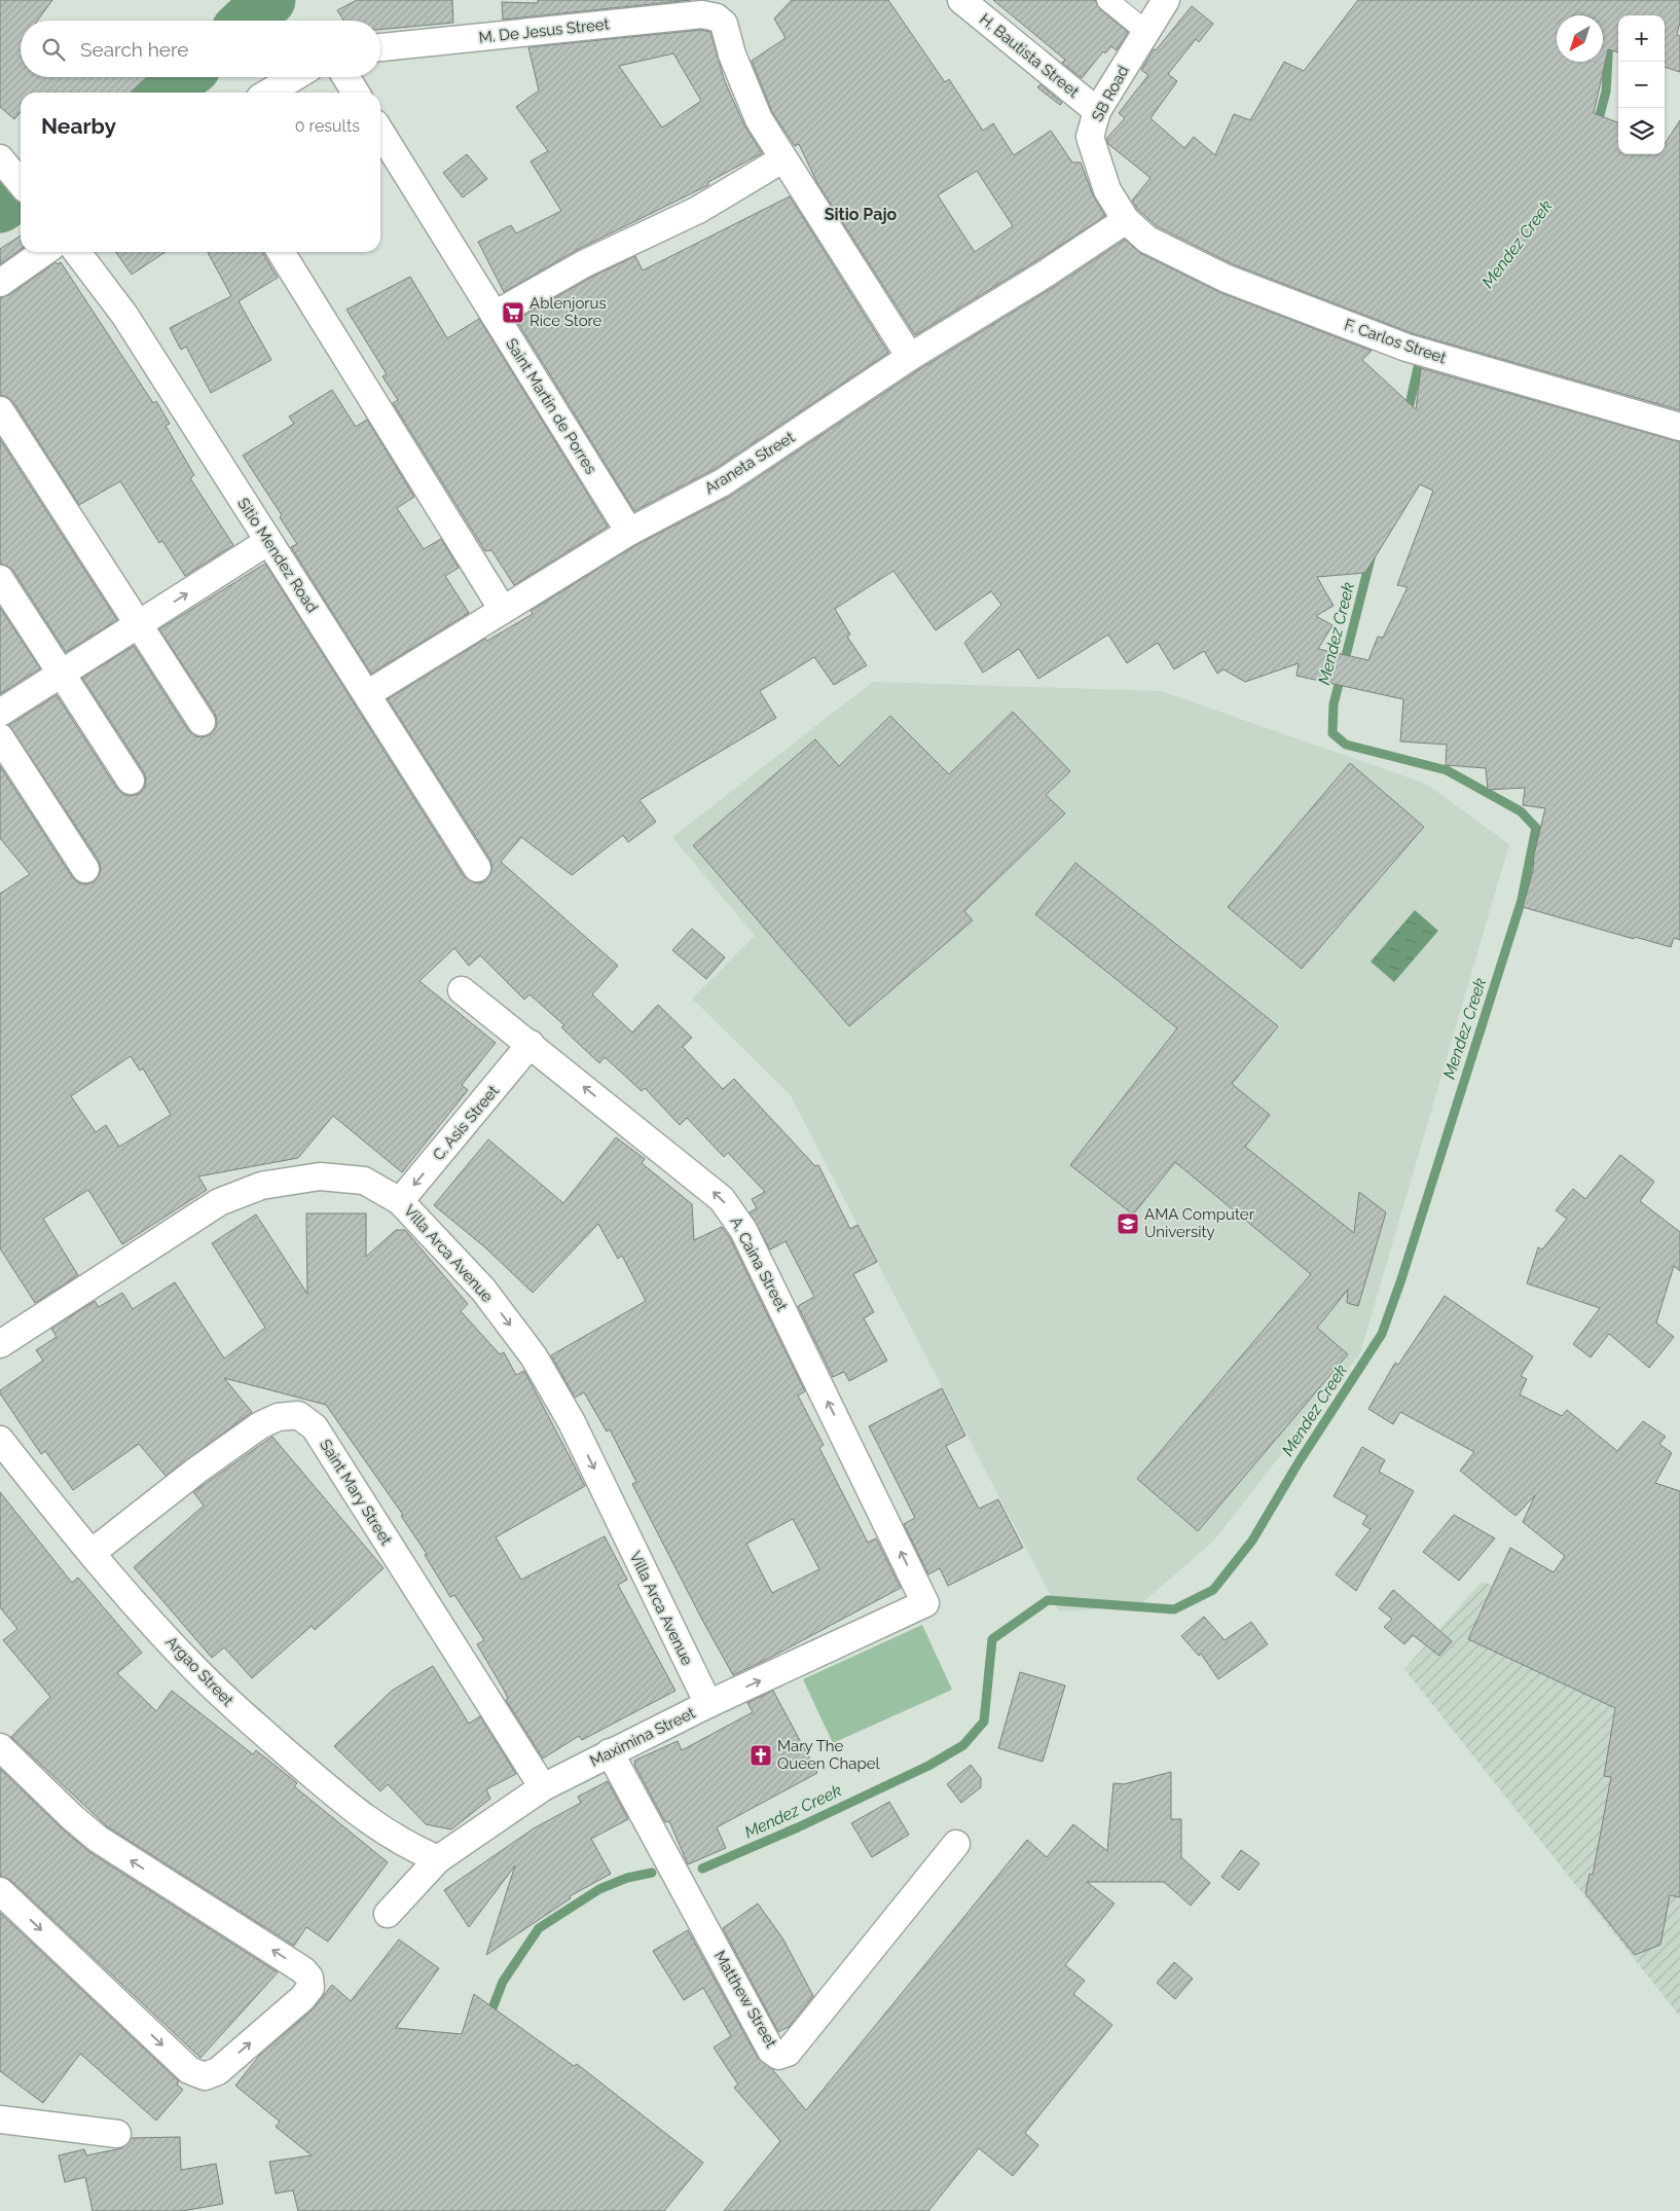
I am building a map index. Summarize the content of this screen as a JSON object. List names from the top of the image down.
{
  "streets": {
    "street": [
      "M. De Jesus Street",
      "H. Bautista Street",
      "SB Road",
      "F. Carlos Street",
      "Saint Martin de Porres",
      "Araneta Street",
      "Sitio Mendez Road",
      "C. Asis Street",
      "Villa Arca Avenue",
      "A. Caina Street",
      "Saint Mary Street",
      "Argao Street",
      "Maximina Street",
      "Matthew Street"
    ]
  },
  "crossings": [
    ["H. Bautista Street", "SB Road"],
    ["SB Road", "F. Carlos Street"],
    ["SB Road", "Araneta Street"],
    ["F. Carlos Street", "Araneta Street"],
    ["Saint Martin de Porres", "Araneta Street"],
    ["Araneta Street", "Sitio Mendez Road"],
    ["C. Asis Street", "Villa Arca Avenue"],
    ["C. Asis Street", "A. Caina Street"],
    ["Villa Arca Avenue", "Maximina Street"],
    ["A. Caina Street", "Maximina Street"],
    ["Saint Mary Street", "Argao Street"],
    ["Saint Mary Street", "Maximina Street"],
    ["Argao Street", "Maximina Street"],
    ["Maximina Street", "Matthew Street"]
  ],
  "one_way": [
    "C. Asis Street",
    "Villa Arca Avenue",
    "A. Caina Street",
    "Maximina Street"
  ],
  "districts": ["Sitio Pajo"],
  "water": ["Mendez Creek"],
  "places": {
    "supermarket": ["Ablenjorus Rice Store"],
    "school or university": ["AMA Computer University"],
    "church": ["Mary The Queen Chapel"]
  },
  "north": "bottom left",
  "page": {
    "map_buttons": ["+", "−"],
    "search": "Search here",
    "heading": ["Nearby", "0 results"]
  }
}
